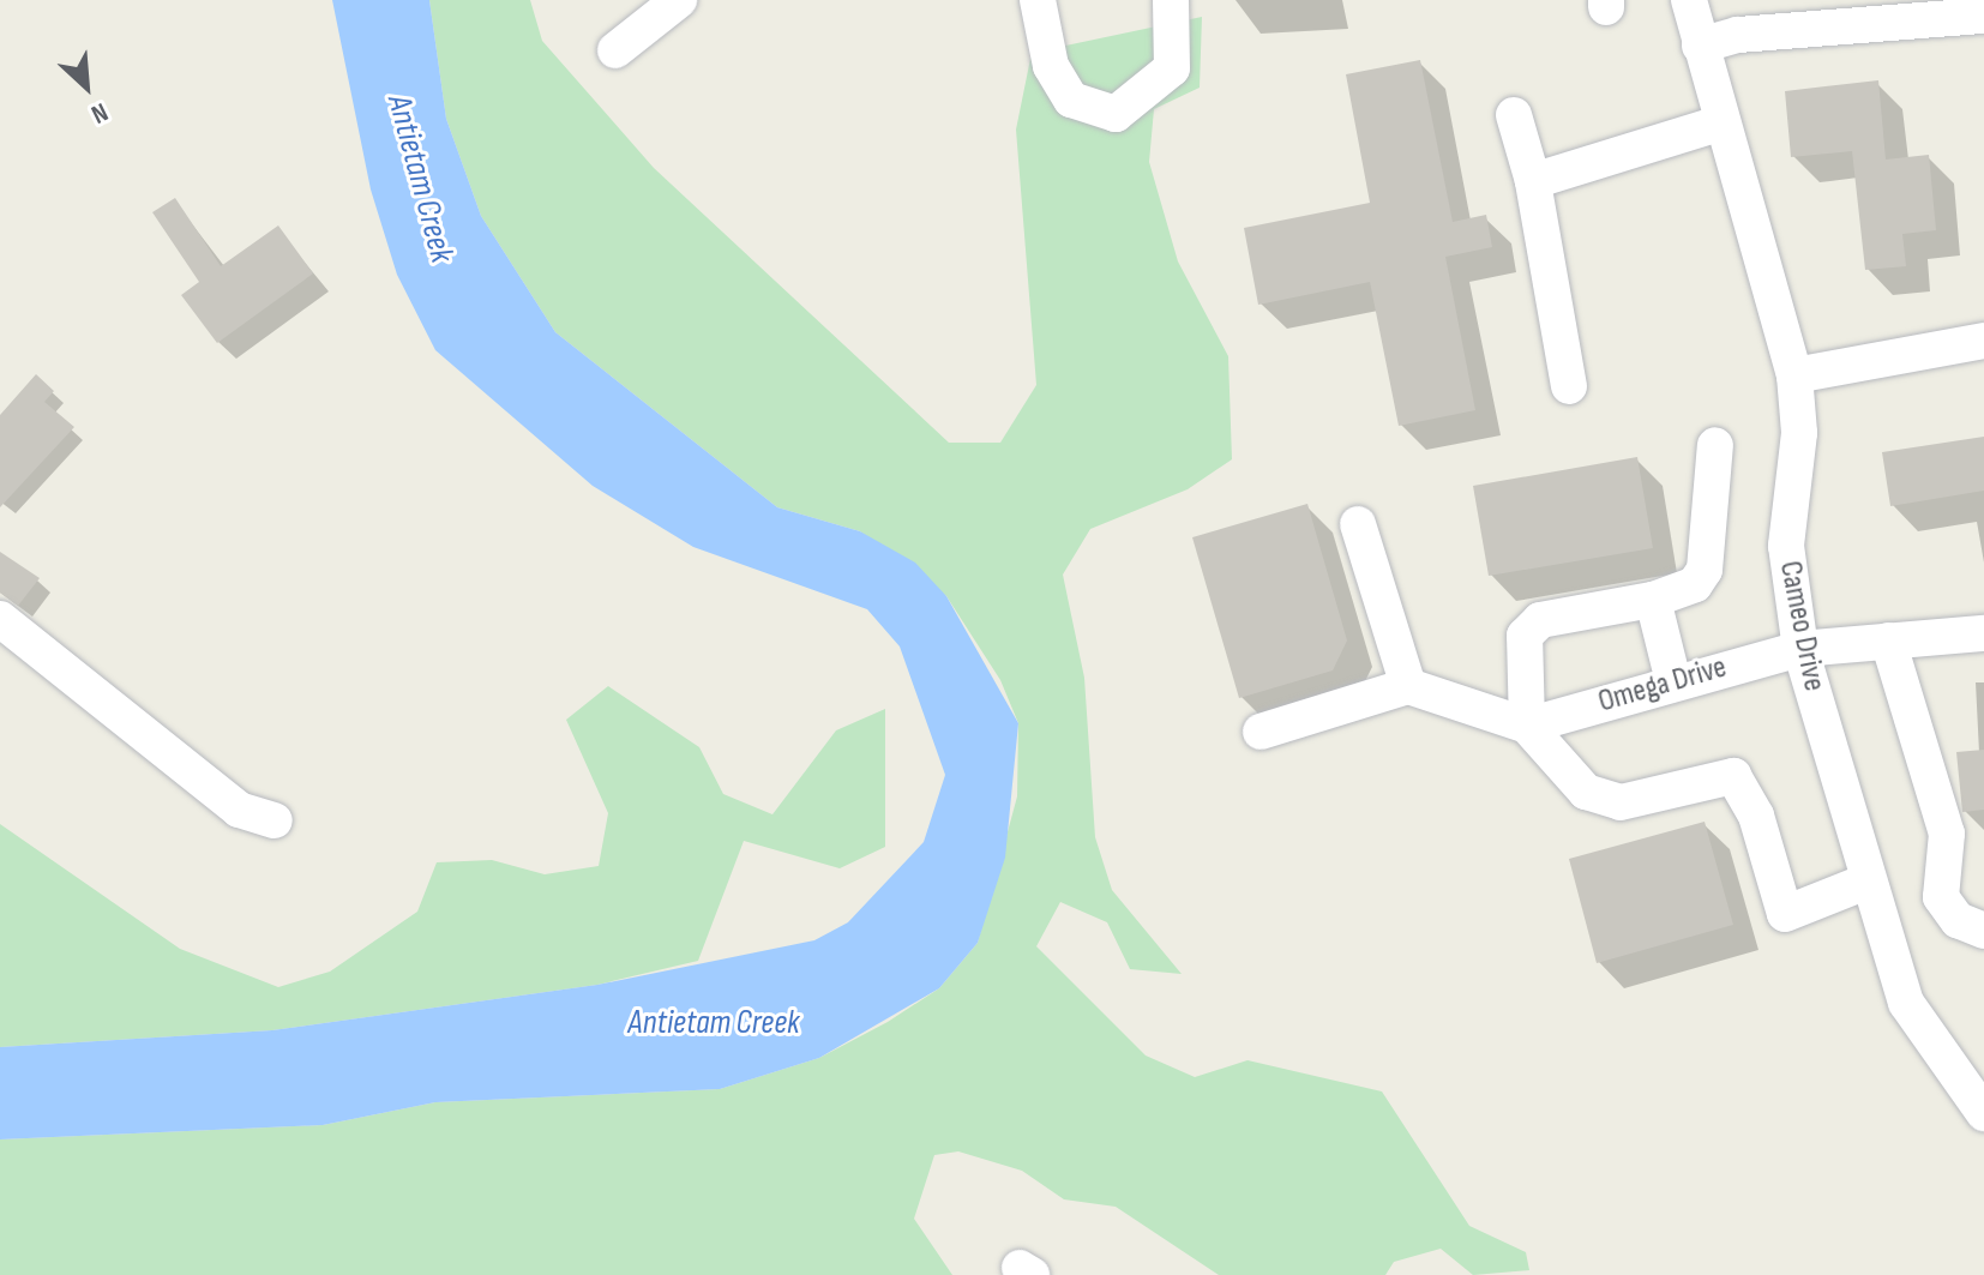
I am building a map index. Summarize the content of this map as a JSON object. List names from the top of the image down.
{
  "streets": {
    "street": ["Cameo Drive", "Omega Drive"]
  },
  "crossings": [
    ["Cameo Drive", "Omega Drive"]
  ],
  "water": ["Antietam Creek"],
  "north": "bottom right"
}
